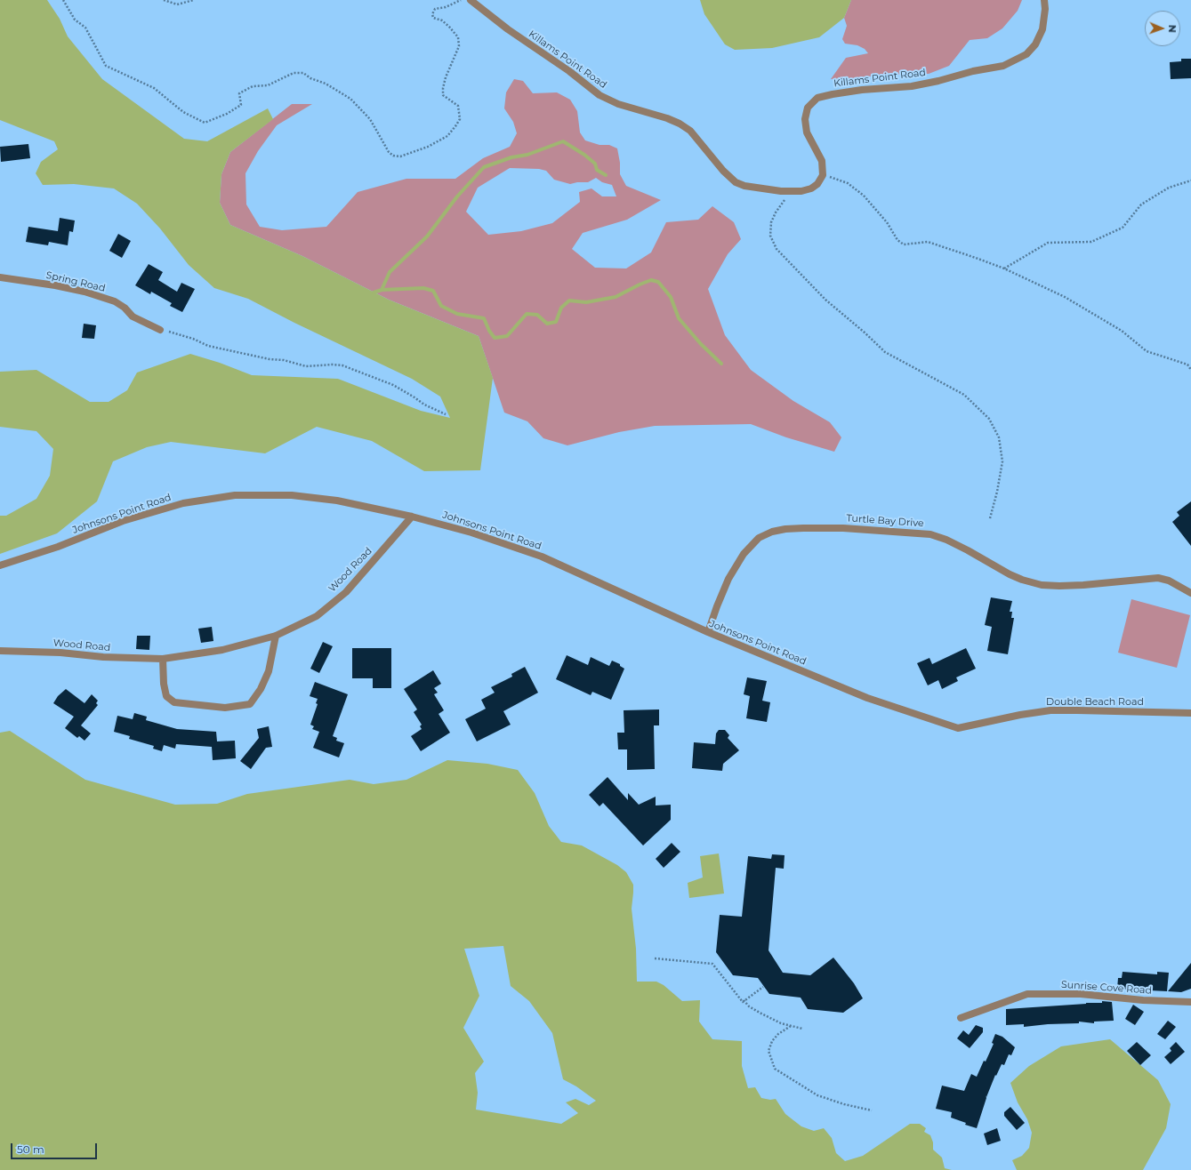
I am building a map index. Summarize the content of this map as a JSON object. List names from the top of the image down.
{
  "streets": {
    "street": [
      "Killams Point Road",
      "Spring Road",
      "Johnsons Point Road",
      "Turtle Bay Drive",
      "Wood Road",
      "Double Beach Road",
      "Sunrise Cove Road"
    ]
  },
  "crossings": [
    ["Johnsons Point Road", "Turtle Bay Drive"],
    ["Johnsons Point Road", "Wood Road"],
    ["Johnsons Point Road", "Double Beach Road"]
  ],
  "scale_bar": "50 m",
  "north": "right"
}
